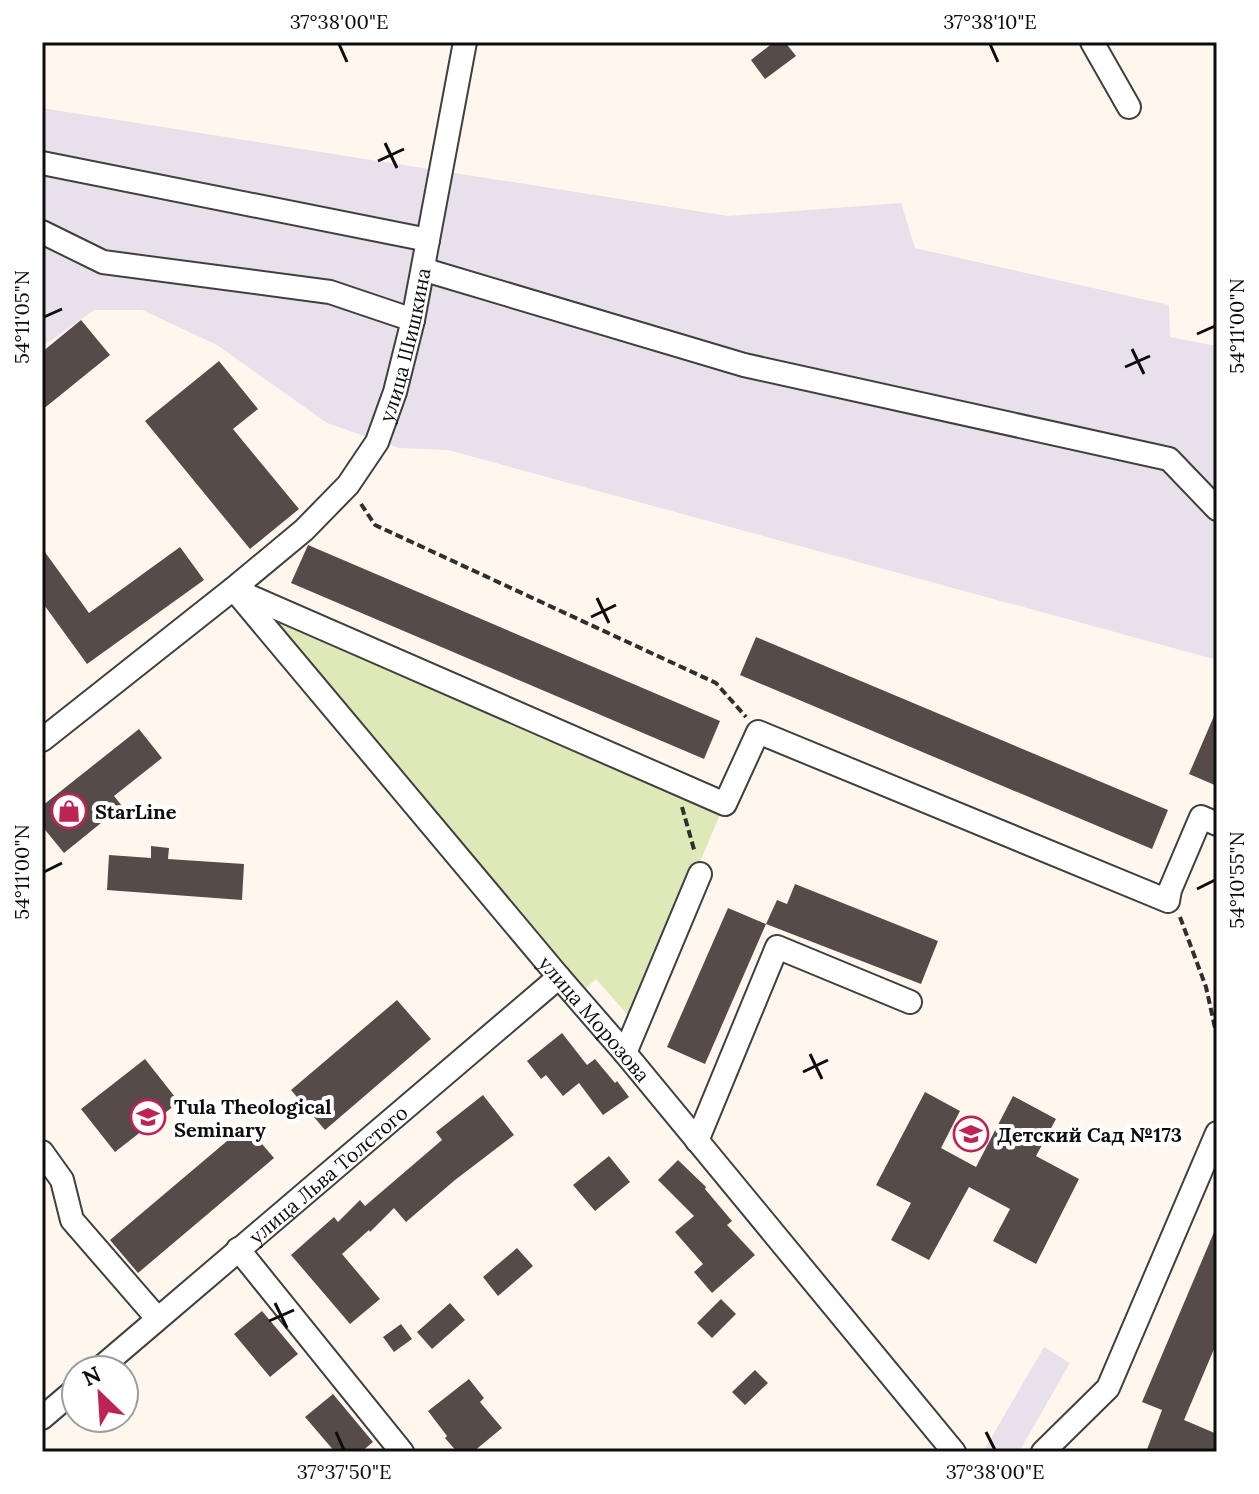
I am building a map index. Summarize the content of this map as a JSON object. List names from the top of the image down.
{
  "streets": {
    "street": ["улица Шишкина", "улица Морозова", "улица Льва Толстого"]
  },
  "crossings": [
    ["улица Шишкина", "улица Морозова"],
    ["улица Морозова", "улица Льва Толстого"]
  ],
  "places": {
    "shop": ["StarLine"],
    "school or university": ["Tula Theological Seminary", "Детский Сад №173"]
  },
  "north": "top left",
  "coordinates": [
    "37°38'00\"E",
    "37°38'10\"E",
    "54°11'05\"N",
    "54°11'00\"N",
    "54°10'55\"N",
    "37°37'50\"E"
  ]
}
